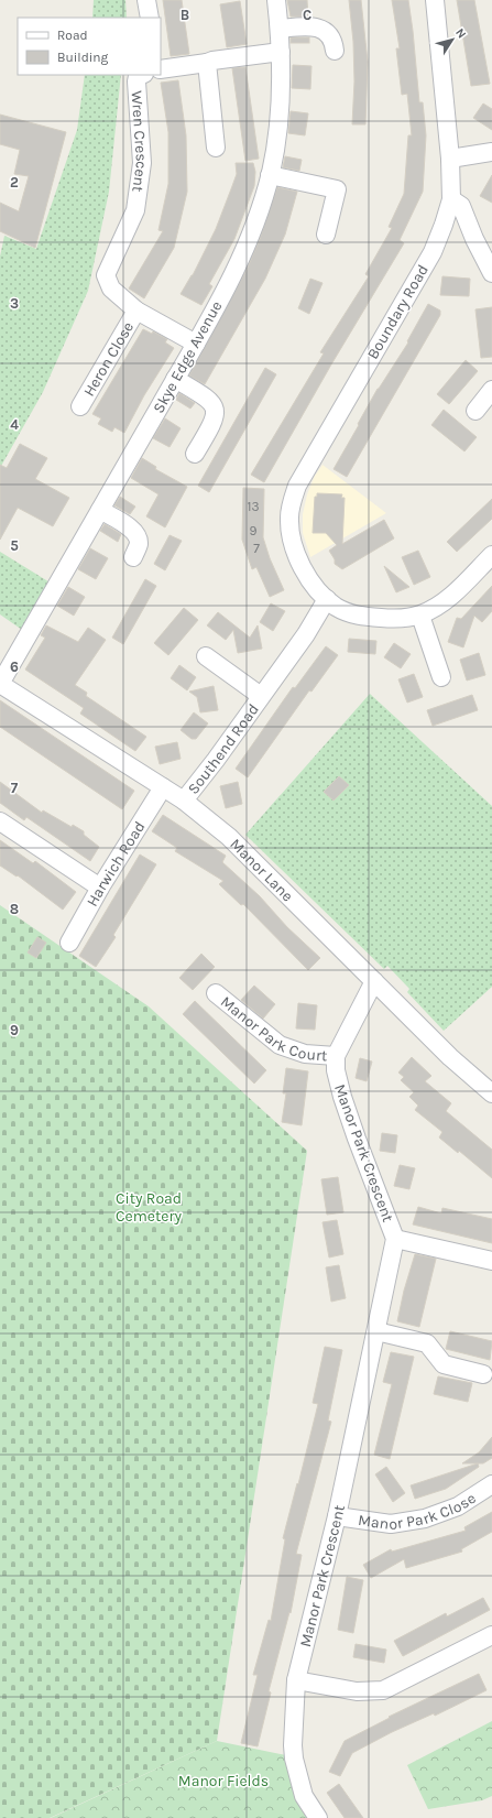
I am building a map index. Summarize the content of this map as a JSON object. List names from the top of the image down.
{
  "streets": {
    "street": [
      "Wren Crescent",
      "Boundary Road",
      "Skye Edge Avenue",
      "Heron Close",
      "Southend Road",
      "Harwich Road",
      "Manor Lane",
      "Manor Park Court",
      "Manor Park Crescent",
      "Manor Park Close"
    ]
  },
  "crossings": [
    ["Wren Crescent", "Skye Edge Avenue"],
    ["Wren Crescent", "Heron Close"],
    ["Boundary Road", "Southend Road"],
    ["Skye Edge Avenue", "Manor Lane"],
    ["Southend Road", "Manor Lane"],
    ["Harwich Road", "Manor Lane"],
    ["Manor Park Court", "Manor Park Crescent"],
    ["Manor Park Crescent", "Manor Park Close"]
  ],
  "parks": ["City Road Cemetery", "Manor Fields"],
  "house_numbers": ["13", "9", "7"],
  "legend": ["Road", "Building"],
  "north": "top right",
  "grid": {
    "columns": ["B", "C"],
    "rows": [
      "2",
      "3",
      "4",
      "5",
      "6",
      "7",
      "8",
      "9"
    ]
  }
}
